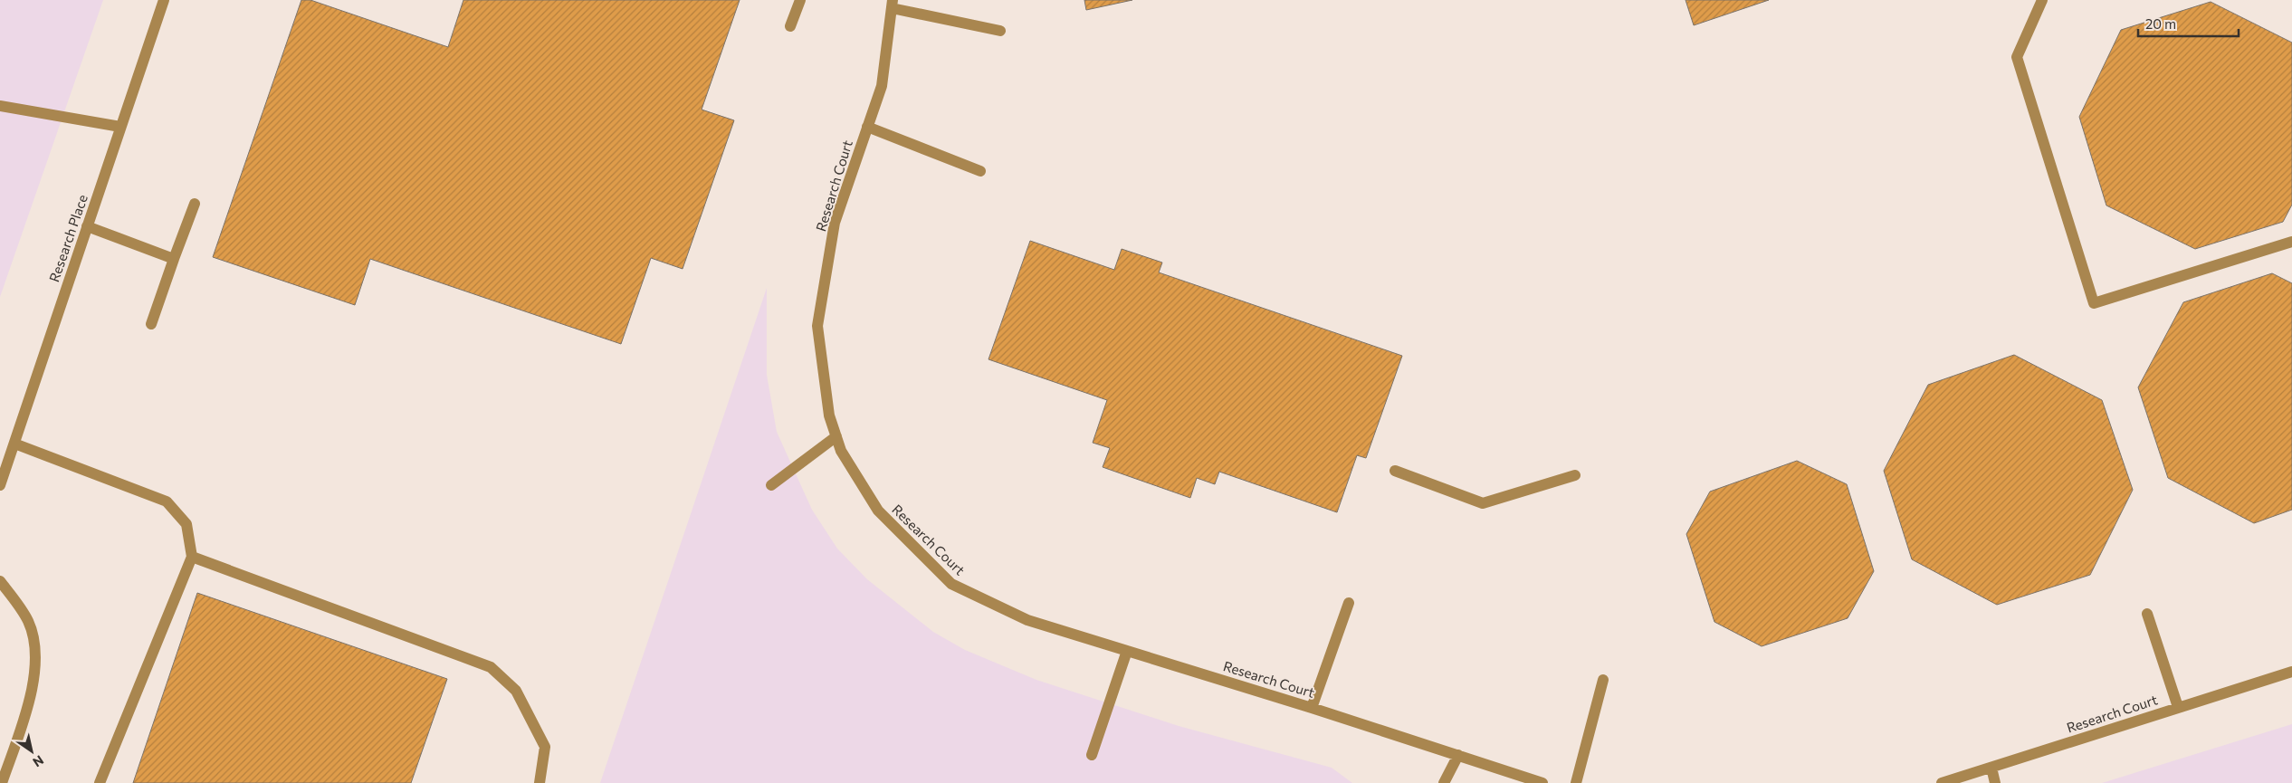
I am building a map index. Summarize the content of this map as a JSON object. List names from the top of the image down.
{
  "streets": {
    "street": ["Research Court", "Research Place"]
  },
  "scale_bar": "20 m",
  "north": "bottom right"
}
